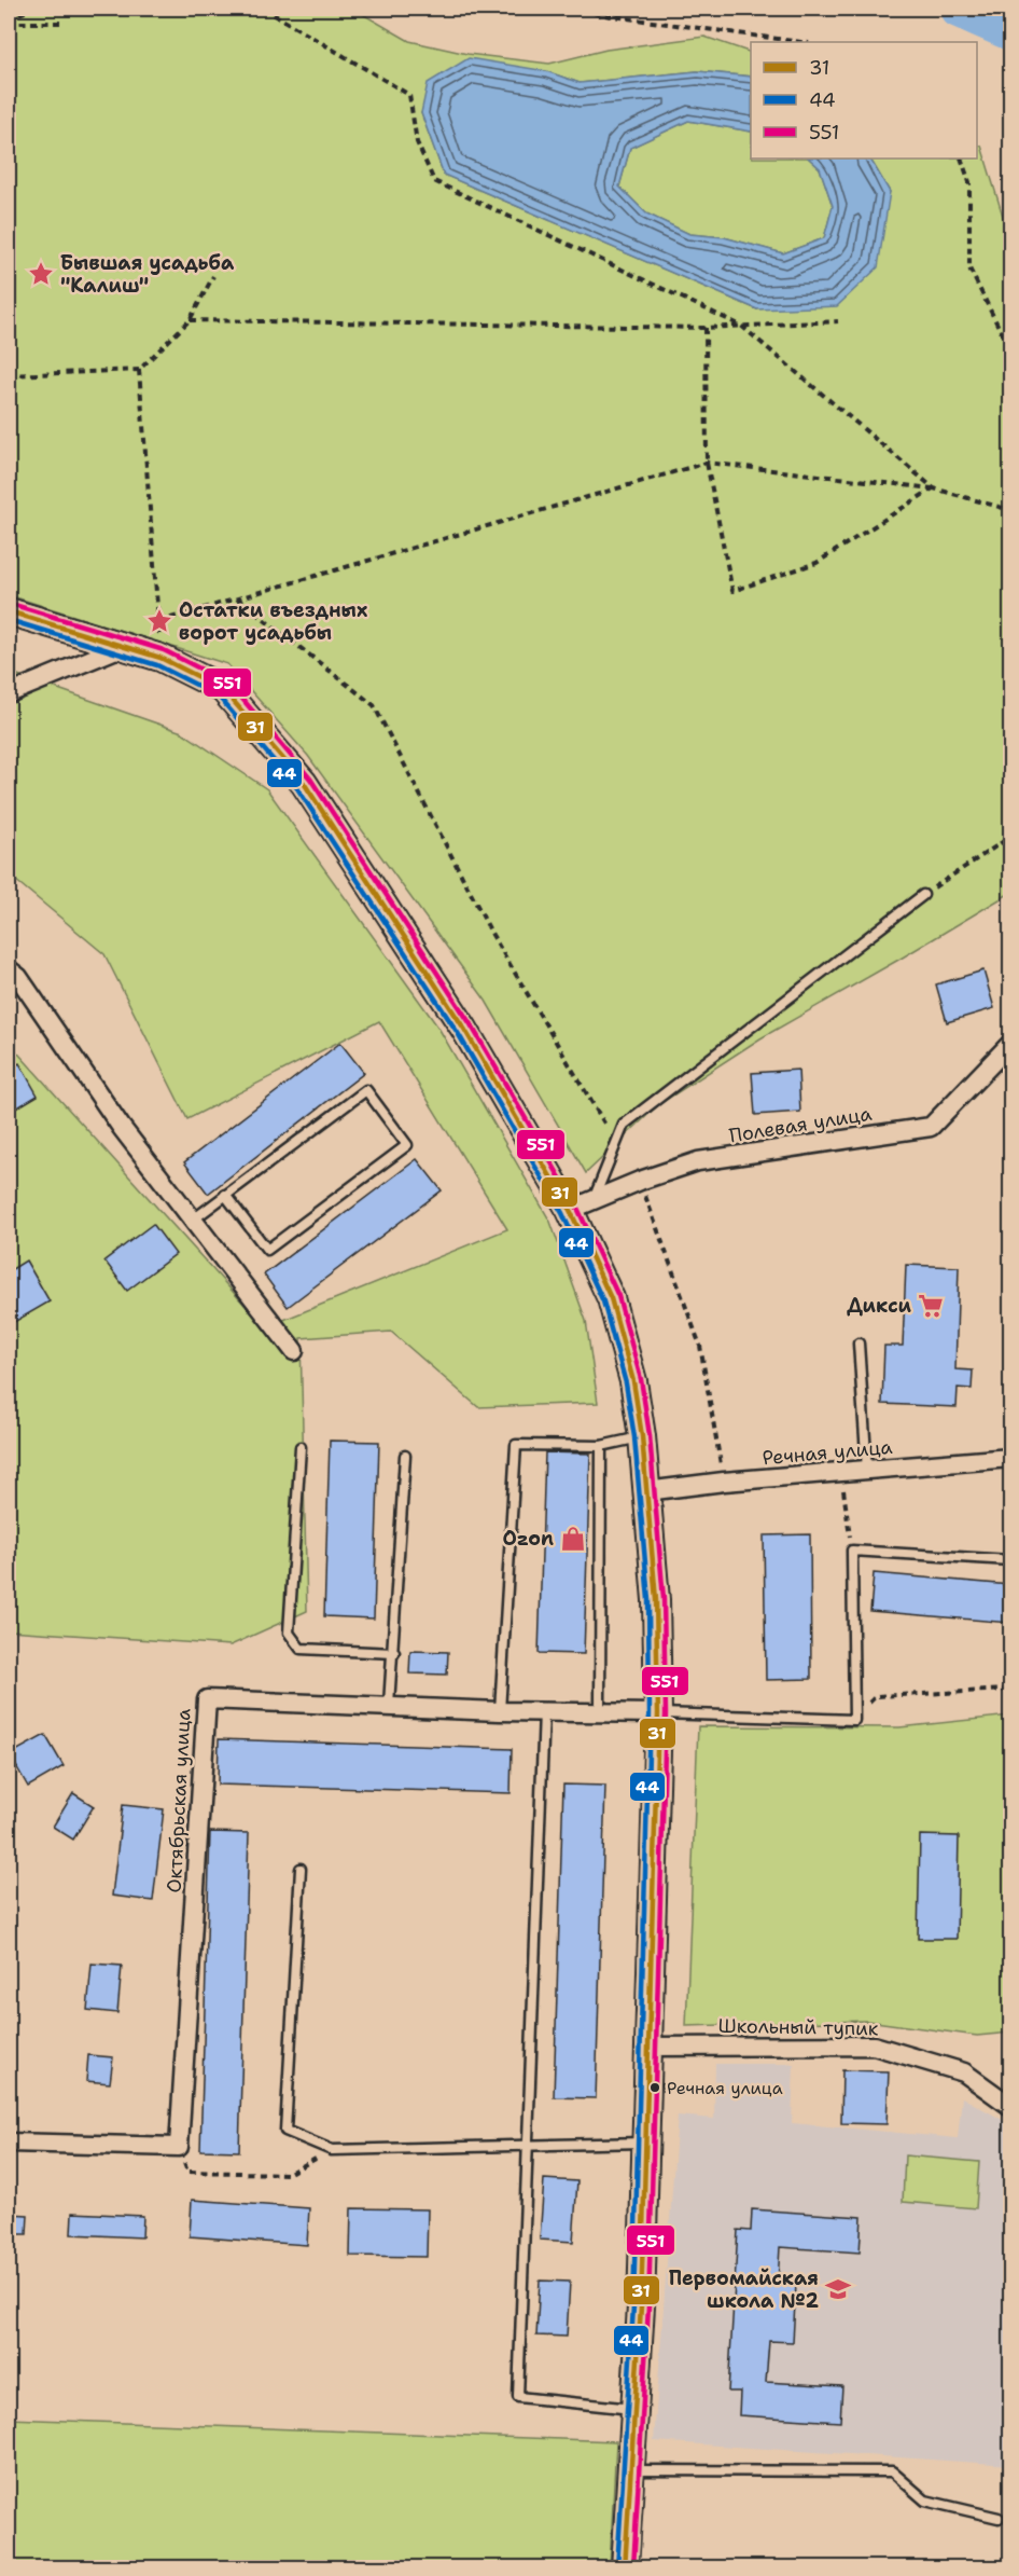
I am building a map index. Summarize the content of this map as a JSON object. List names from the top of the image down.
{
  "streets": {
    "street": [
      "Полевая улица",
      "Речная улица",
      "Октябрьская улица",
      "Школьный тупик"
    ]
  },
  "places": {
    "place": ["Бывшая усадьба \"Калиш\"", "Остатки въездных ворот усадьбы"],
    "supermarket": ["Дикси"],
    "shop": ["Ozon"],
    "other": ["Речная улица"],
    "school or university": ["Первомайская школа №2"]
  },
  "lines": ["transit line 551", "transit line 31", "transit line 44"],
  "legend": ["31", "44", "551"]
}
